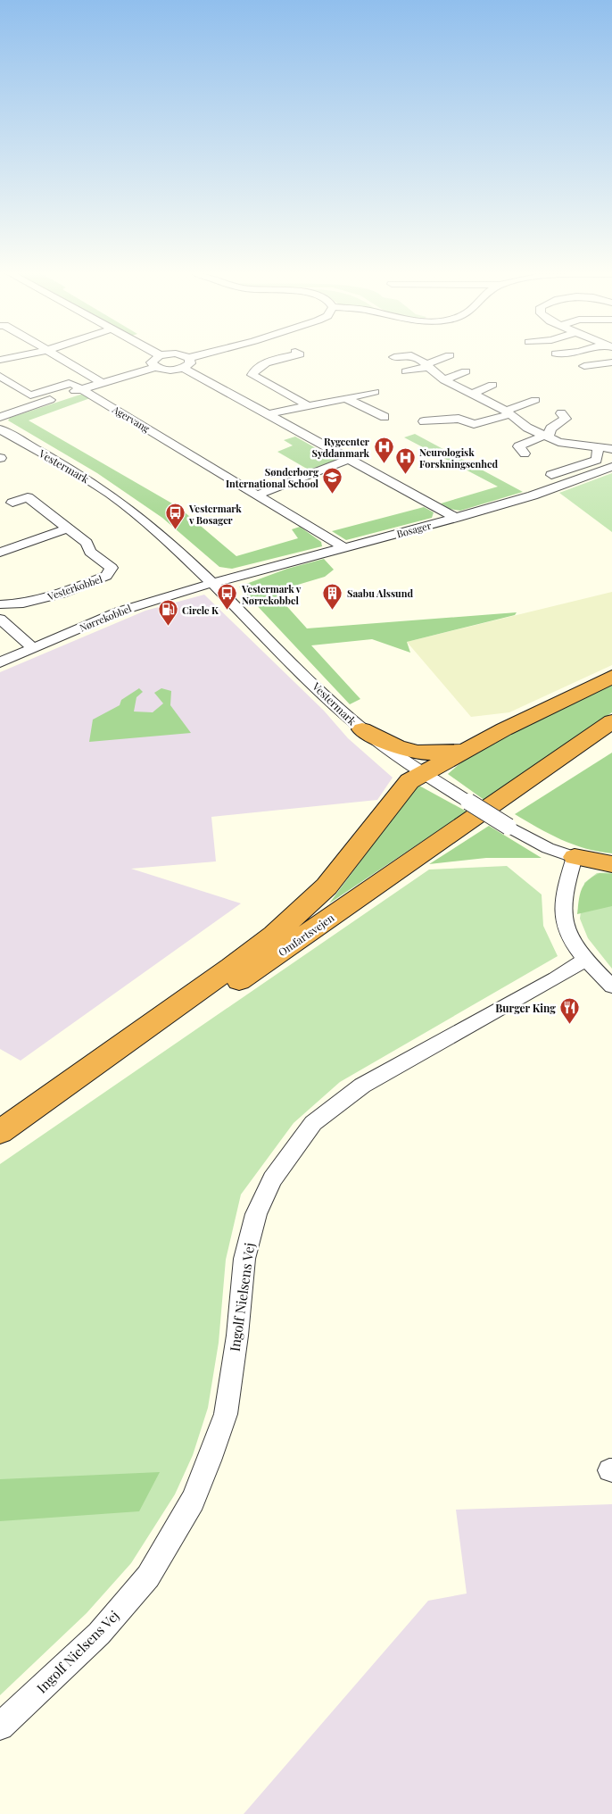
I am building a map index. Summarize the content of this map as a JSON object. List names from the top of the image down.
{
  "streets": {
    "highway": ["Omfartsvejen"],
    "street": [
      "Agervang",
      "Vestermark",
      "Bosager",
      "Vesterkobbel",
      "Nørrekobbel",
      "Ingolf Nielsens Vej"
    ]
  },
  "crossings": [
    ["Agervang", "Bosager"],
    ["Vestermark", "Bosager"],
    ["Vestermark", "Nørrekobbel"],
    ["Bosager", "Nørrekobbel"]
  ],
  "places": {
    "hospital": ["Rygcenter Syddanmark", "Neurologisk Forskningsenhed"],
    "school or university": ["Sønderborg International School"],
    "bus stop": ["Vestermark v Bosager", "Vestermark v Nørrekobbel"],
    "building": ["Saabu Alssund"],
    "fuel station": ["Circle K"],
    "restaurant": ["Burger King"]
  }
}
